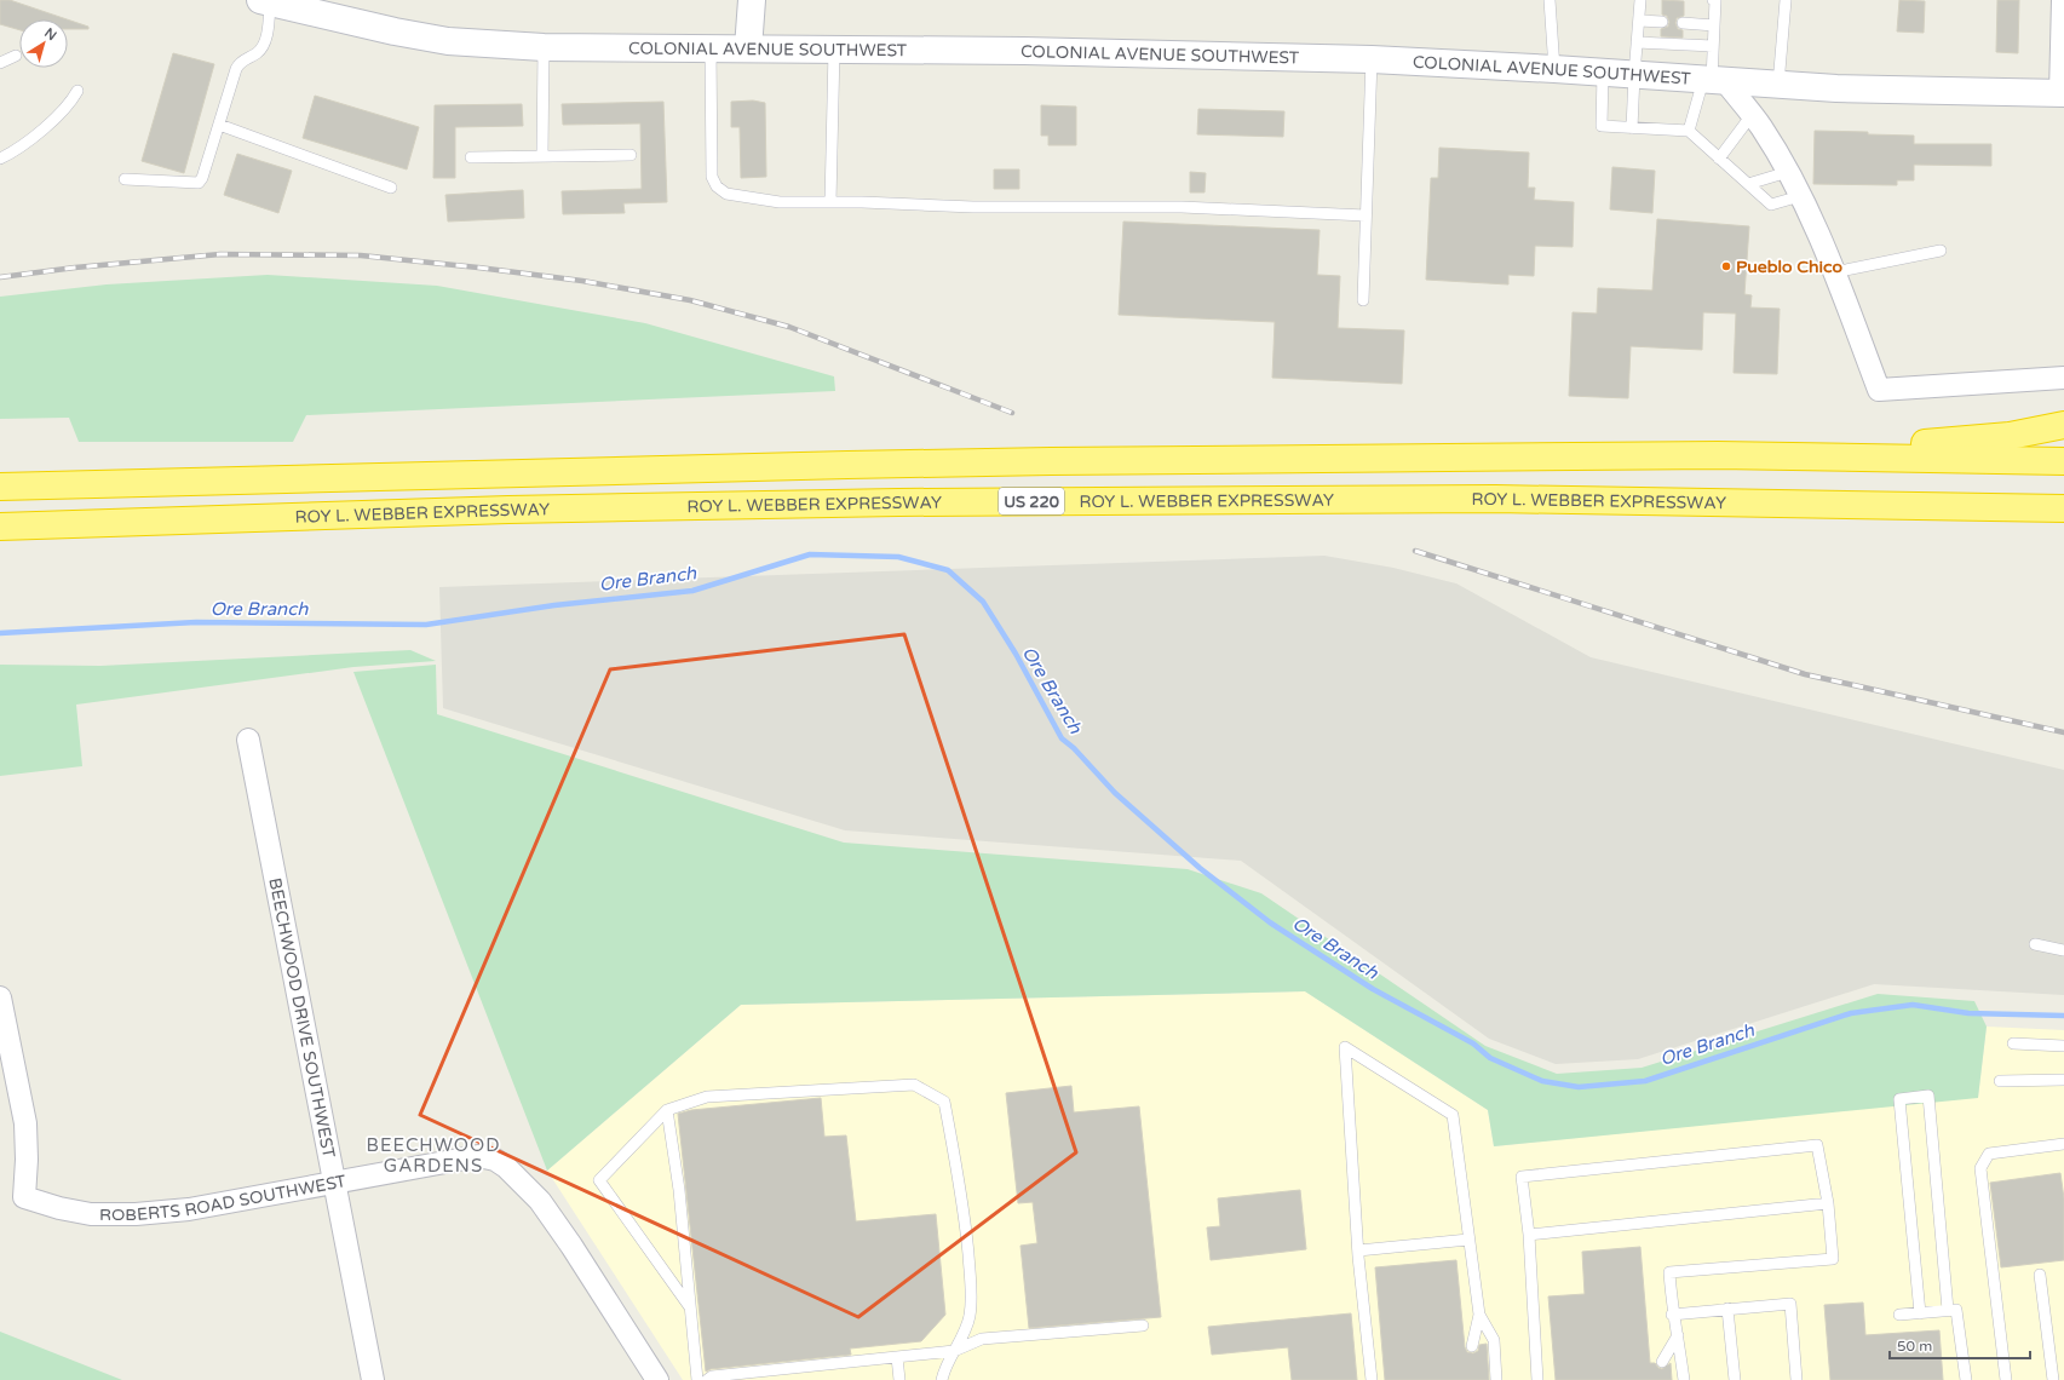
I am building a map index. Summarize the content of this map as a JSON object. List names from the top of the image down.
{
  "streets": {
    "highway": ["ROY L. WEBBER EXPRESSWAY", "US 220"],
    "main road": ["COLONIAL AVENUE SOUTHWEST"],
    "street": ["BEECHWOOD DRIVE SOUTHWEST", "ROBERTS ROAD SOUTHWEST"]
  },
  "crossings": [
    ["BEECHWOOD DRIVE SOUTHWEST", "ROBERTS ROAD SOUTHWEST"]
  ],
  "districts": ["BEECHWOOD GARDENS"],
  "water": ["Ore Branch"],
  "places": ["Pueblo Chico"],
  "scale_bar": "50 m",
  "north": "top right"
}
